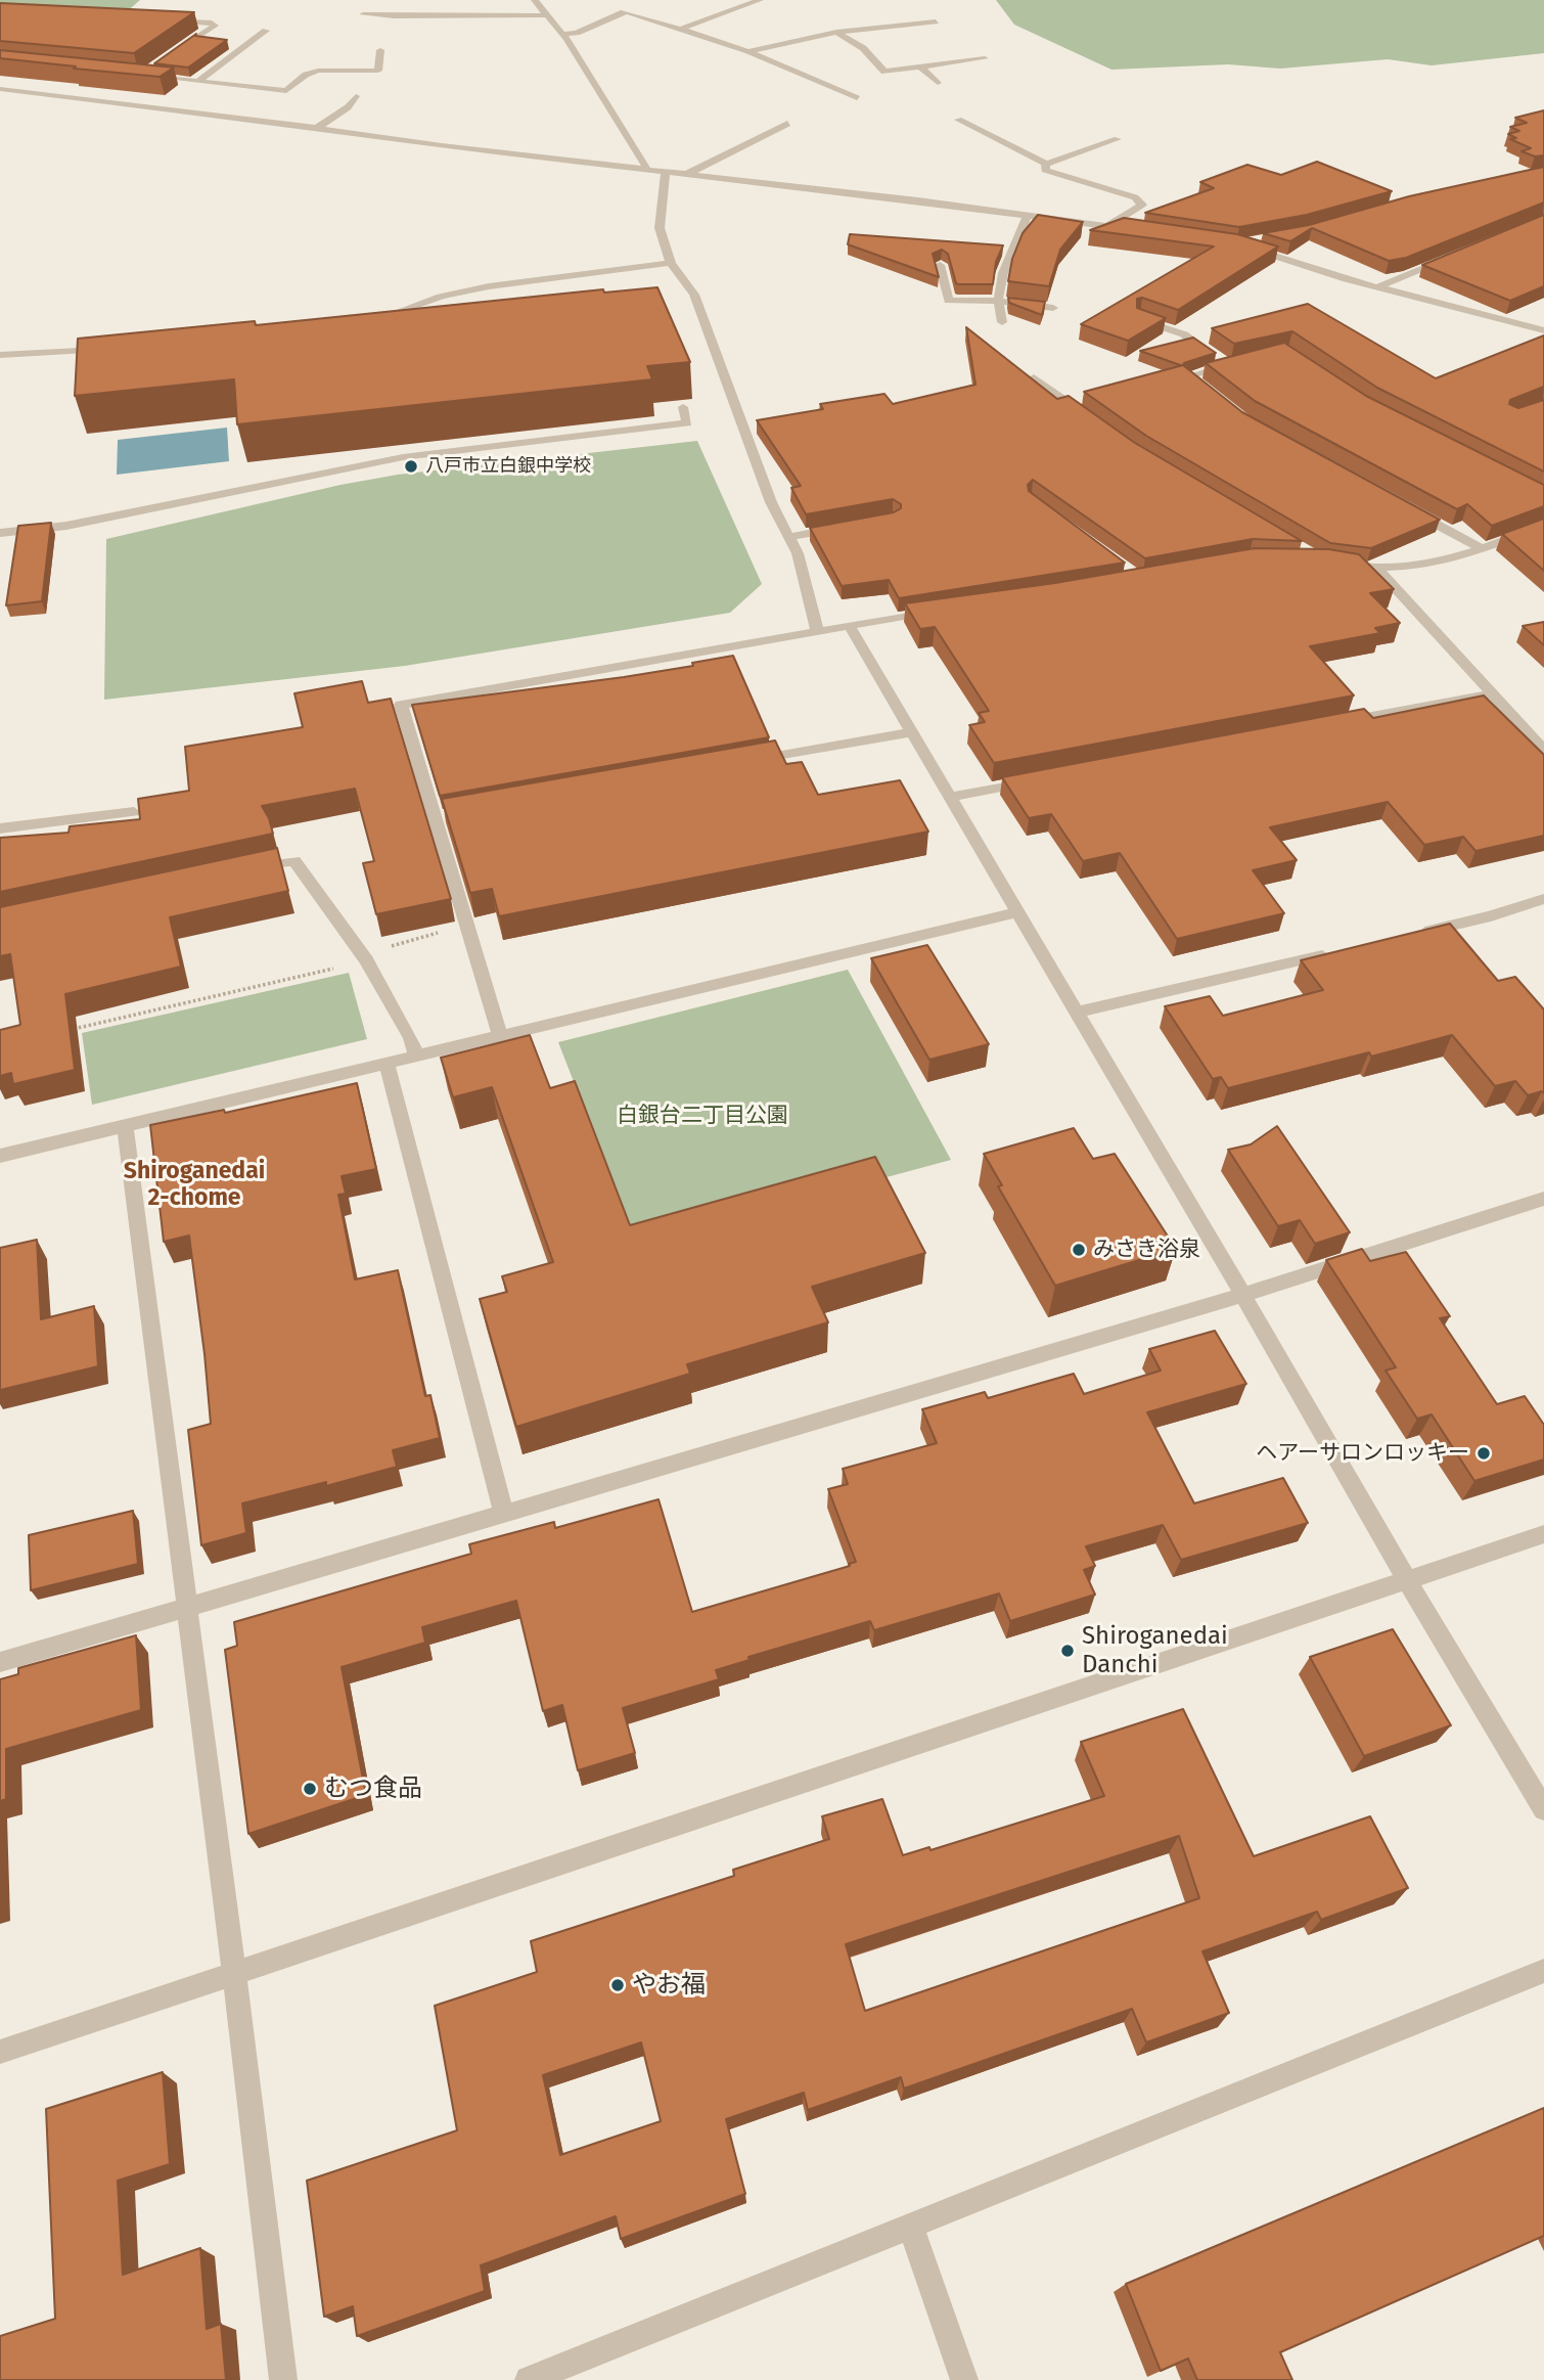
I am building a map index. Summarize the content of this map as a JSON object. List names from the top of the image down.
{
  "districts": ["Shiroganedai 2-chome"],
  "parks": ["白銀台二丁目公園"],
  "places": [
    "八戸市立白銀中学校",
    "みさき浴泉",
    "ヘアーサロンロッキー",
    "Shiroganedai Danchi",
    "むつ食品",
    "やお福"
  ]
}
